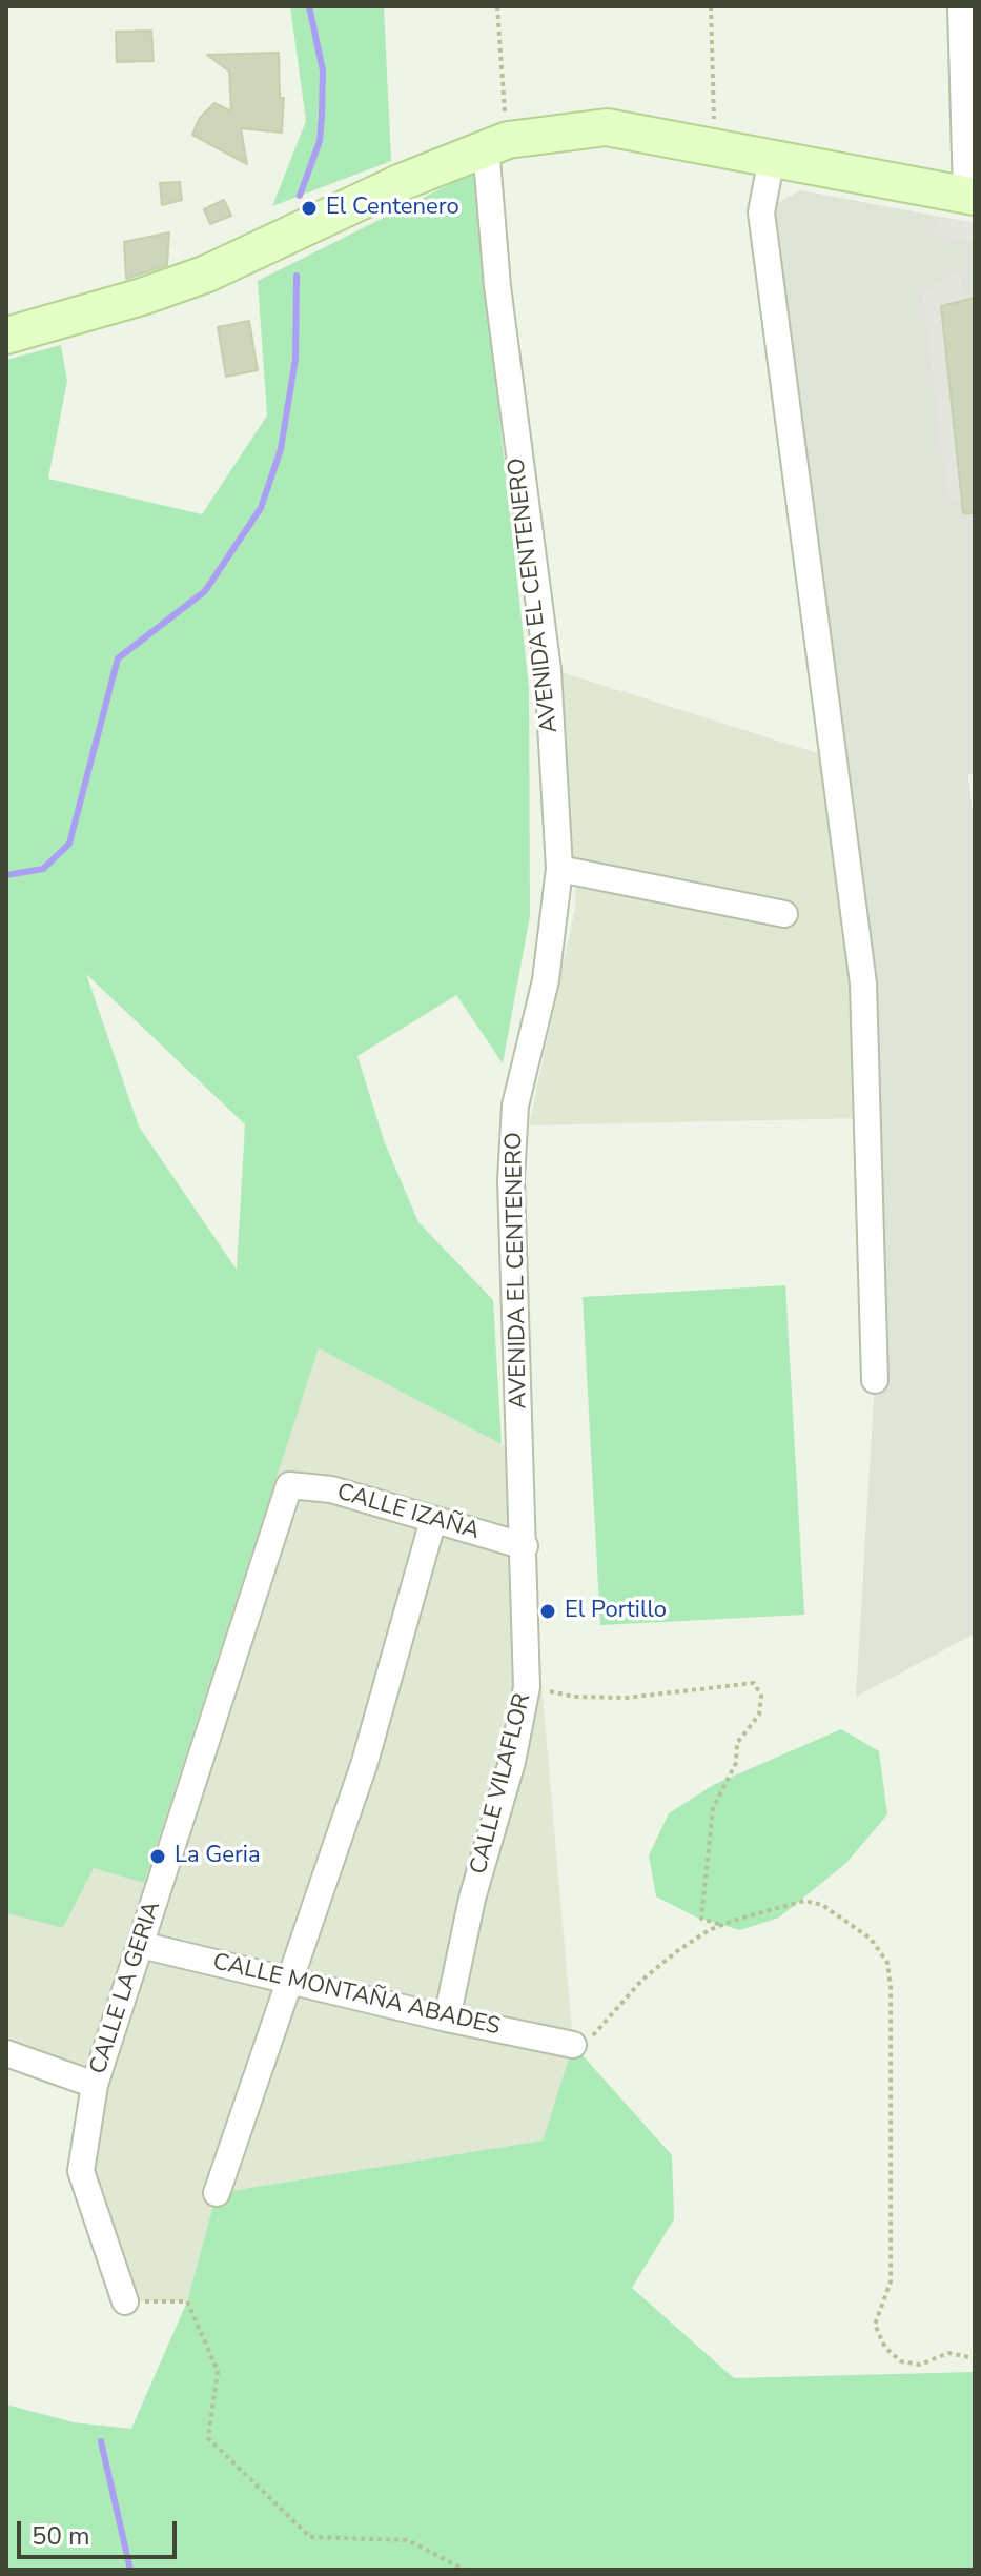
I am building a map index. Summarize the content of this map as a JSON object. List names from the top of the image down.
{
  "streets": {
    "street": [
      "AVENIDA EL CENTENERO",
      "CALLE IZAÑA",
      "CALLE VILAFLOR",
      "CALLE LA GERIA",
      "CALLE MONTAÑA ABADES"
    ]
  },
  "crossings": [
    ["AVENIDA EL CENTENERO", "CALLE IZAÑA"],
    ["AVENIDA EL CENTENERO", "CALLE VILAFLOR"],
    ["CALLE IZAÑA", "CALLE VILAFLOR"],
    ["CALLE IZAÑA", "CALLE LA GERIA"],
    ["CALLE VILAFLOR", "CALLE MONTAÑA ABADES"],
    ["CALLE LA GERIA", "CALLE MONTAÑA ABADES"]
  ],
  "places": ["El Centenero", "El Portillo", "La Geria"],
  "scale_bar": "50 m"
}
